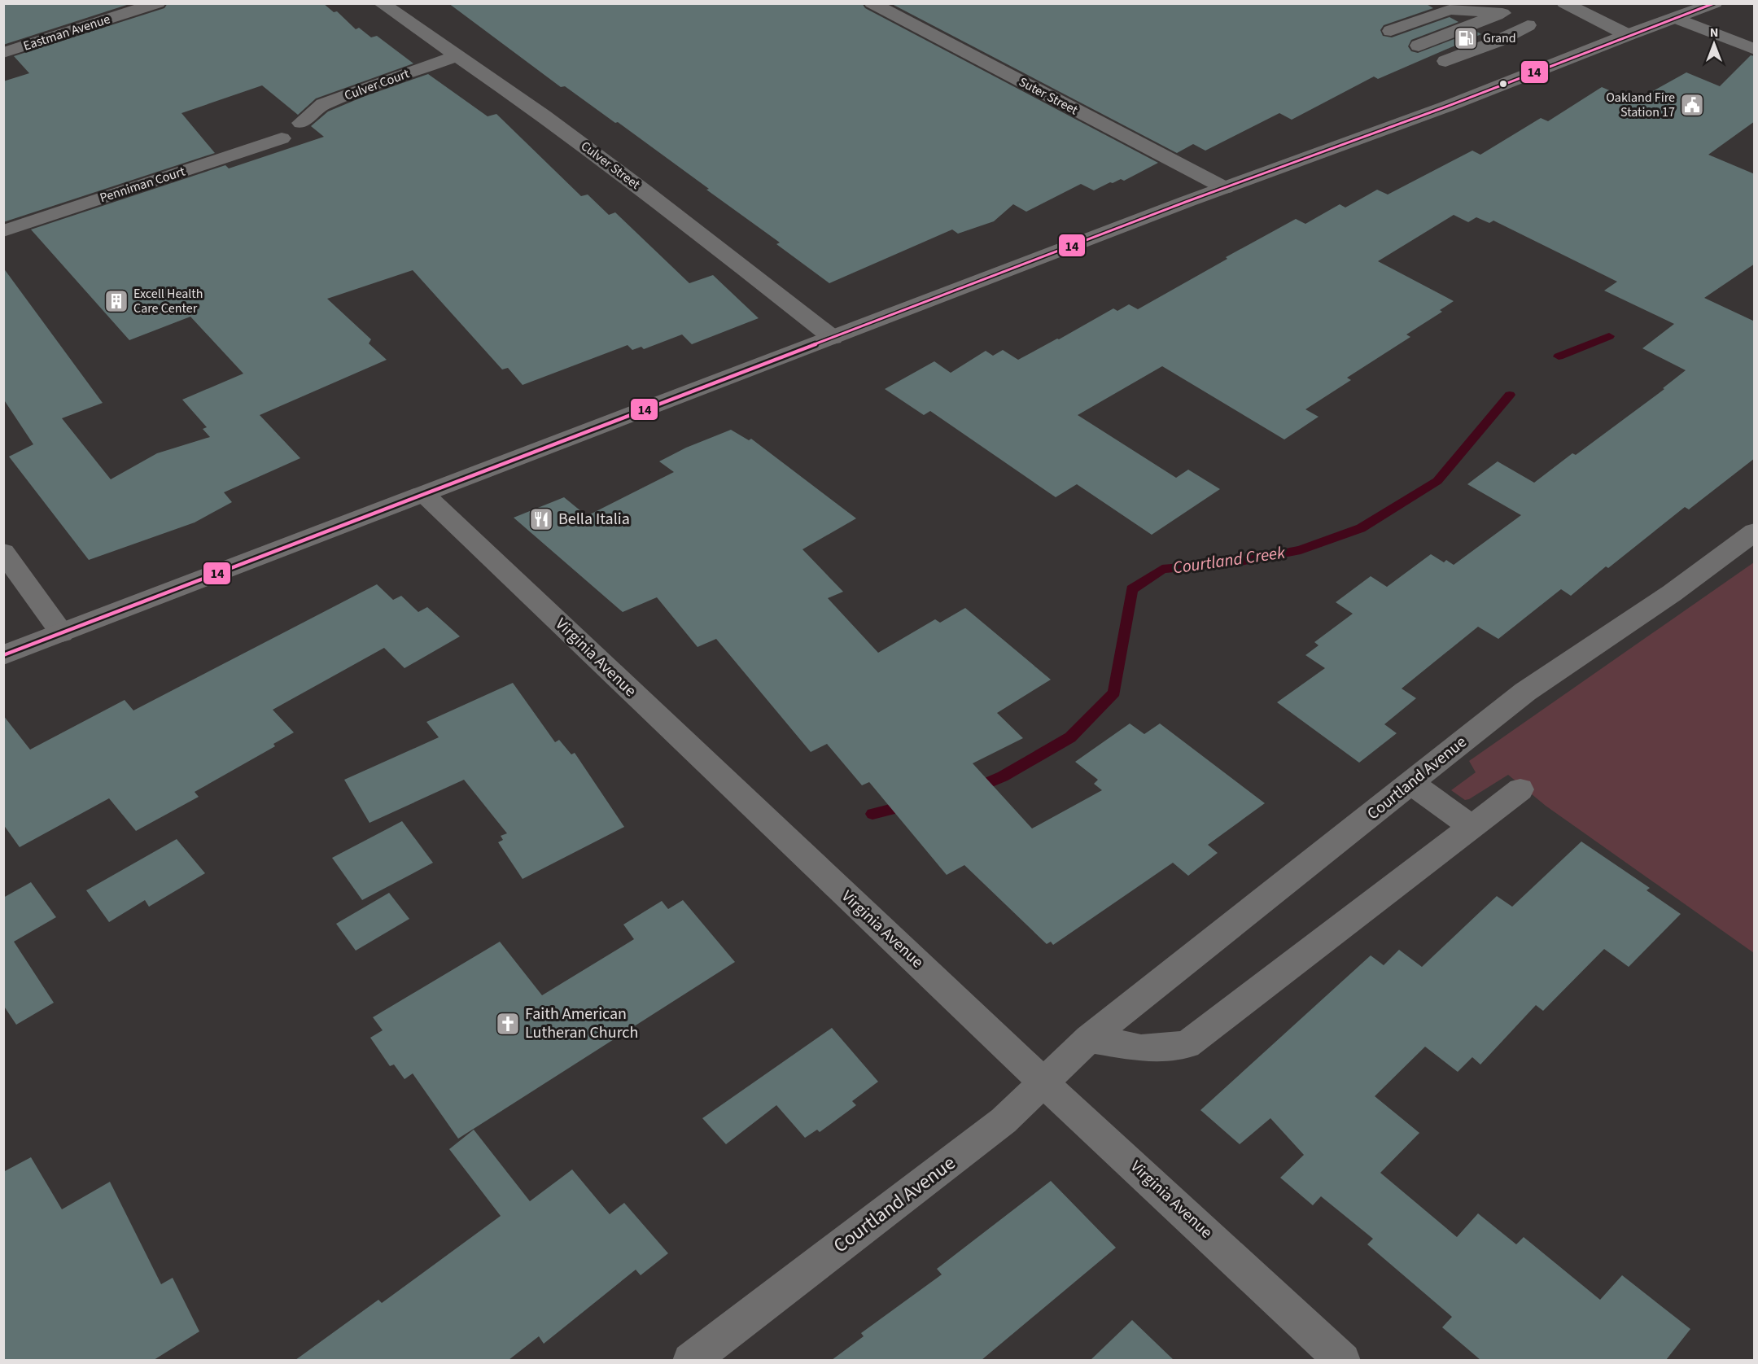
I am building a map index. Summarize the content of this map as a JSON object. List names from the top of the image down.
{
  "streets": {
    "street": [
      "Eastman Avenue",
      "Culver Court",
      "Suter Street",
      "Culver Street",
      "Penniman Court",
      "Virginia Avenue",
      "Courtland Avenue"
    ]
  },
  "crossings": [
    ["Culver Court", "Culver Street"],
    ["Virginia Avenue", "Courtland Avenue"]
  ],
  "water": ["Courtland Creek"],
  "places": {
    "fuel station": ["Grand"],
    "public building": ["Oakland Fire Station 17"],
    "building": ["Excell Health Care Center"],
    "restaurant": ["Bella Italia"],
    "church": ["Faith American Lutheran Church"]
  },
  "lines": ["transit line 14"],
  "north": "top"
}
